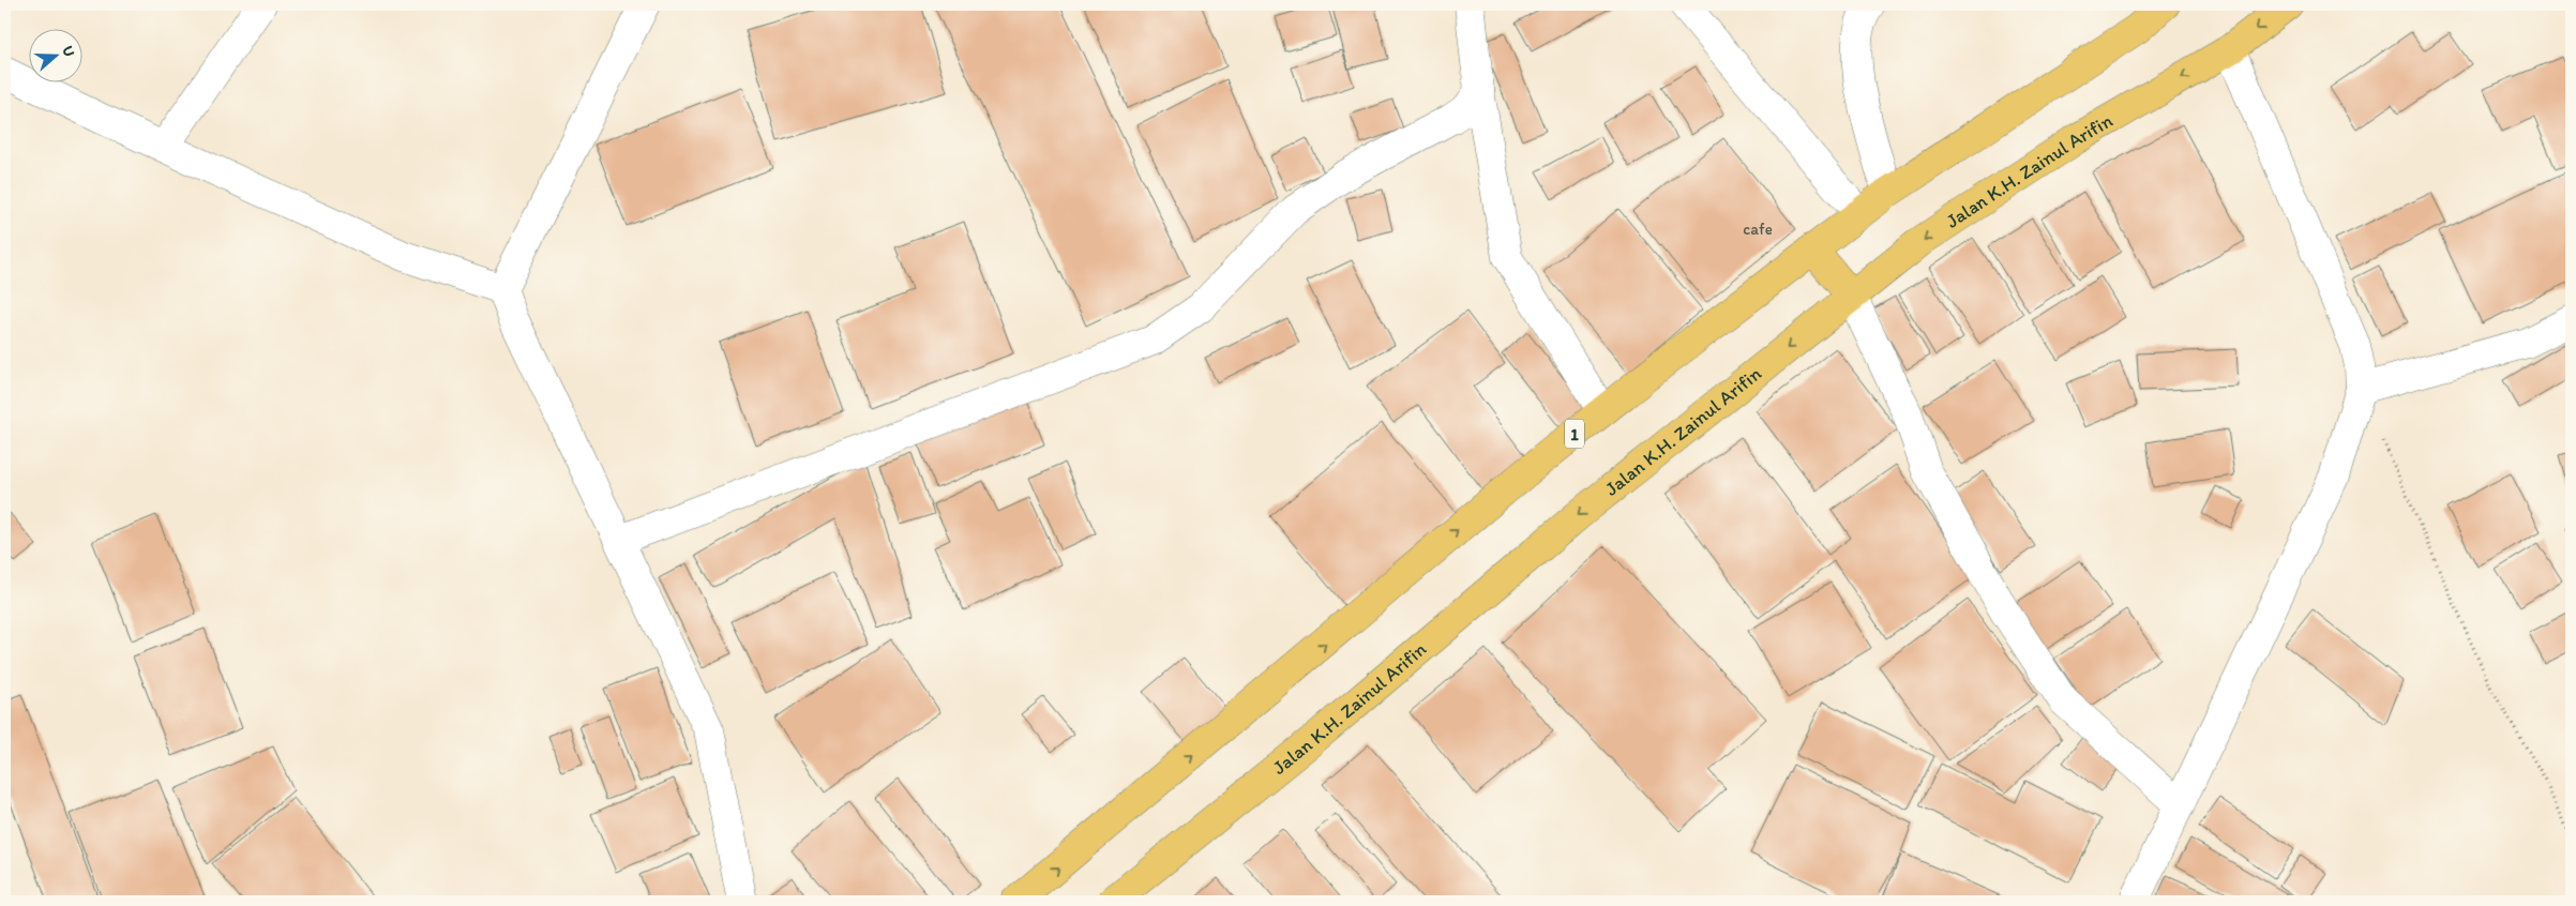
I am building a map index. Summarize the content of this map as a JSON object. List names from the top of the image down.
{
  "streets": {
    "highway": ["Jalan K.H. Zainul Arifin", "1"]
  },
  "house_numbers": ["cafe"],
  "north": "right"
}
